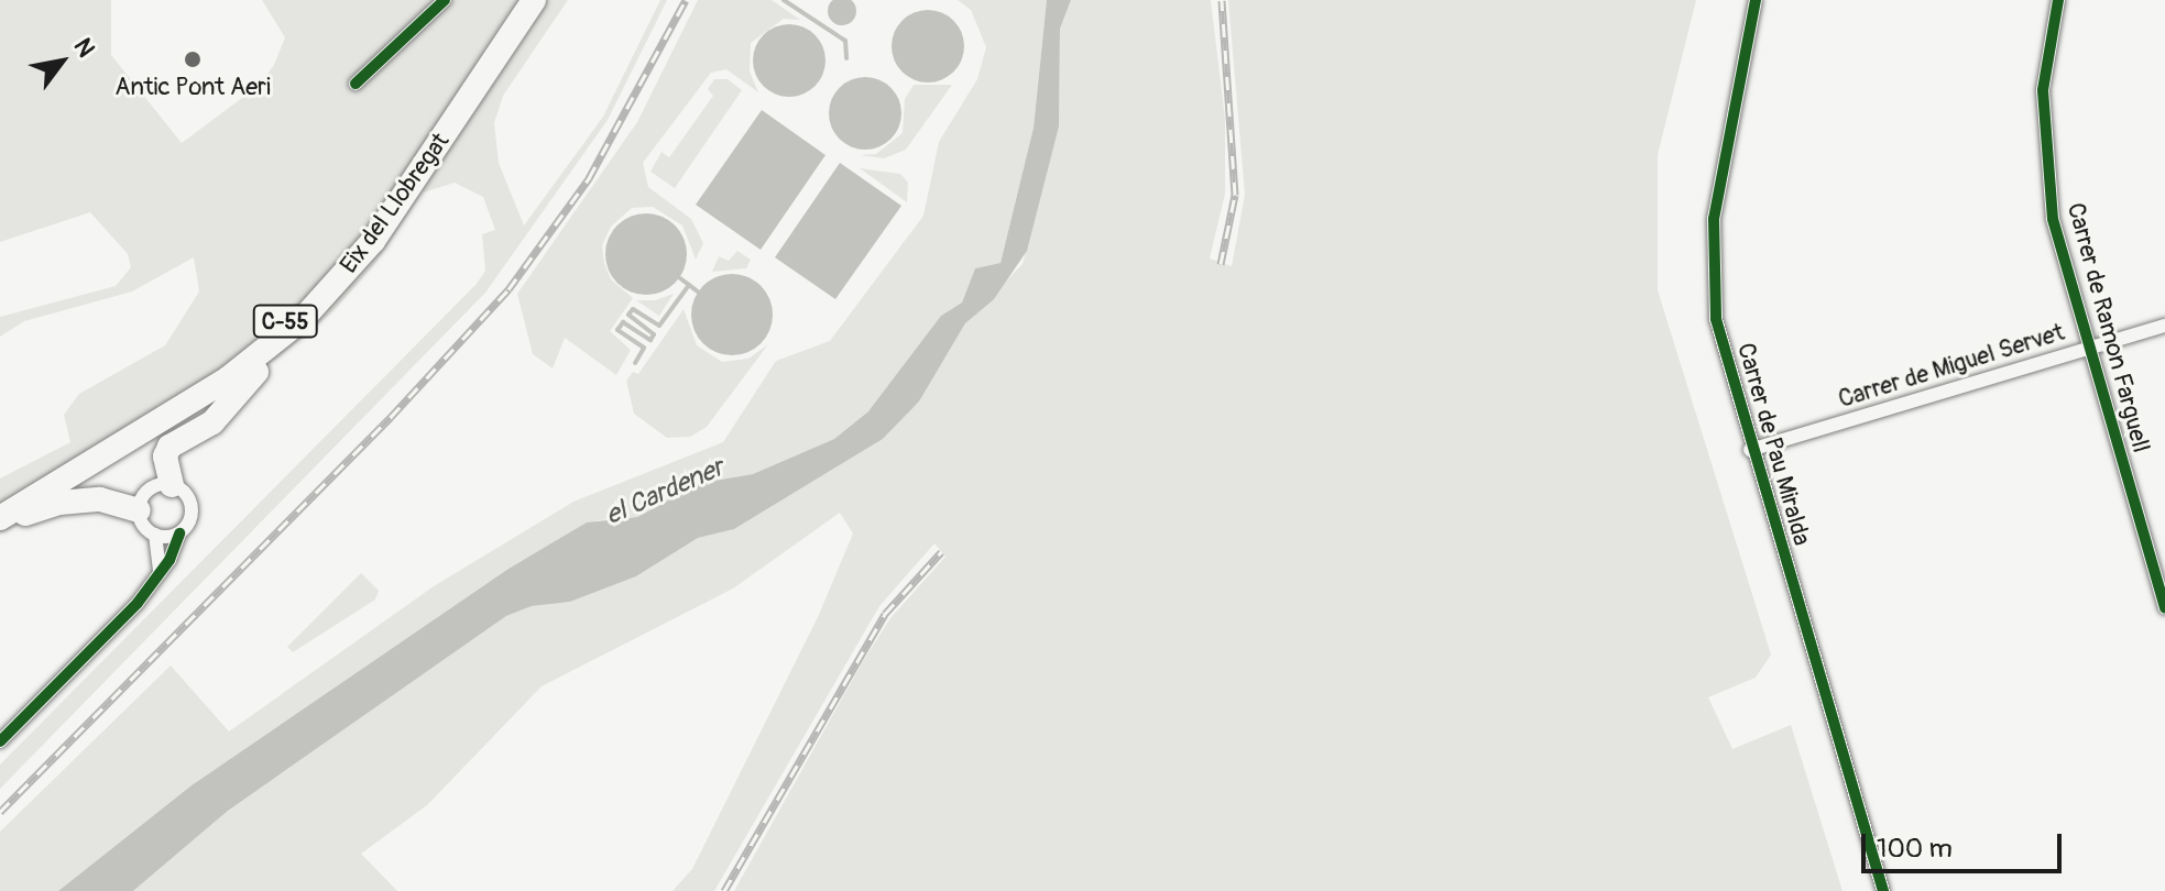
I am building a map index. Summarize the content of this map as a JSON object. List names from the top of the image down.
{
  "streets": {
    "highway": ["Eix del Llobregat", "C-55"],
    "street": ["Carrer de Ramon Farguell", "Carrer de Miguel Servet", "Carrer de Pau Miralda"]
  },
  "crossings": [
    ["Carrer de Ramon Farguell", "Carrer de Miguel Servet"],
    ["Carrer de Miguel Servet", "Carrer de Pau Miralda"]
  ],
  "water": ["el Cardener"],
  "places": ["Antic Pont Aeri"],
  "scale_bar": "100 m",
  "north": "top right"
}
